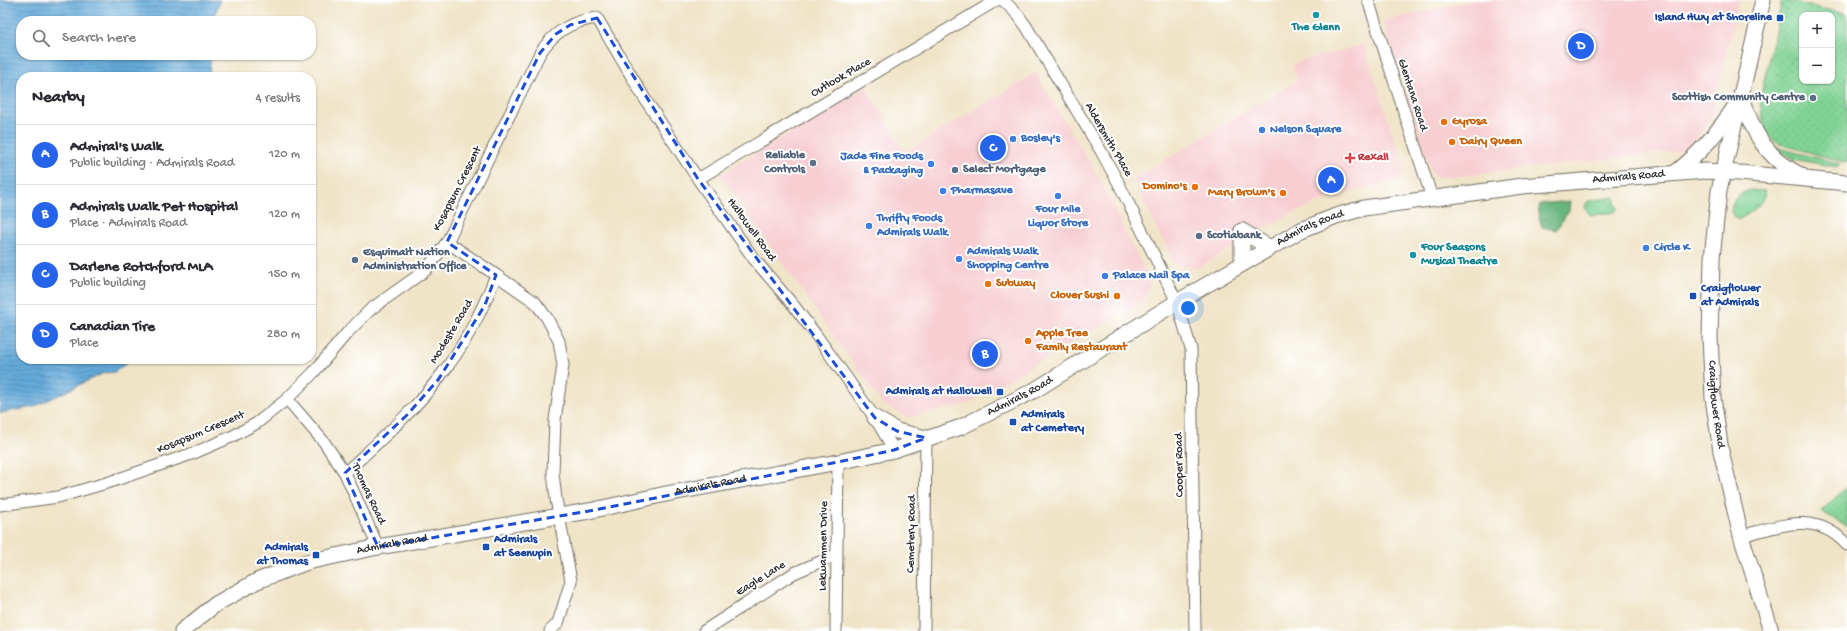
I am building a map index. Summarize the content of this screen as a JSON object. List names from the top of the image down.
{
  "streets": {
    "main road": ["Admirals Road", "Craigflower Road"],
    "street": [
      "Outlook Place",
      "Glentana Road",
      "Aldersmith Place",
      "Kosapsum Crescent",
      "Hallowell Road",
      "Modeste Road",
      "Cooper Road",
      "Thomas Road",
      "Cemetery Road",
      "Lekwammen Drive",
      "Eagle Lane"
    ]
  },
  "crossings": [
    ["Outlook Place", "Hallowell Road"],
    ["Glentana Road", "Admirals Road"],
    ["Aldersmith Place", "Admirals Road"],
    ["Aldersmith Place", "Cooper Road"],
    ["Admirals Road", "Hallowell Road"],
    ["Admirals Road", "Craigflower Road"],
    ["Admirals Road", "Cooper Road"],
    ["Admirals Road", "Thomas Road"],
    ["Admirals Road", "Cemetery Road"],
    ["Admirals Road", "Lekwammen Drive"],
    ["Kosapsum Crescent", "Hallowell Road"],
    ["Kosapsum Crescent", "Thomas Road"],
    ["Modeste Road", "Thomas Road"],
    ["Lekwammen Drive", "Eagle Lane"]
  ],
  "places": {
    "other": [
      "The Glenn",
      "Scottish Community Centre",
      "Gyrosa",
      "Nelson Square",
      "Bosley's",
      "Dairy Queen",
      "Reliable Controls",
      "Jade Fine Foods & Packaging",
      "Select Mortgage",
      "Domino's",
      "Pharmasave",
      "Mary Brown's",
      "Four Mile Liquor Store",
      "Thrifty Foods Admirals Walk",
      "Scotiabank",
      "Circle K",
      "Four Seasons Musical Theatre",
      "Admirals Walk Shopping Centre",
      "Esquimalt Nation Administration Office",
      "Palace Nail Spa",
      "Subway",
      "Clover Sushi",
      "Apple Tree Family Restaurant"
    ],
    "transit": [
      "Island Hwy at Shoreline",
      "Craigflower at Admirals",
      "Admirals at Hallowell",
      "Admirals at Cemetery",
      "Admirals at Seenupin",
      "Admirals at Thomas"
    ],
    "health": ["Rexall"]
  },
  "page": {
    "map_buttons": ["+", "−"],
    "search": "Search here",
    "pins": [
      "D",
      "C",
      "A",
      "B"
    ],
    "heading": ["Nearby", "4 results"],
    "list": [
      {
        "mark": "A",
        "name": "Admiral's Walk",
        "note": "Public building · Admirals Road",
        "value": "120 m"
      },
      {
        "mark": "B",
        "name": "Admirals Walk Pet Hospital",
        "note": "Place · Admirals Road",
        "value": "120 m"
      },
      {
        "mark": "C",
        "name": "Darlene Rotchford MLA",
        "note": "Public building",
        "value": "150 m"
      },
      {
        "mark": "D",
        "name": "Canadian Tire",
        "note": "Place",
        "value": "280 m"
      }
    ]
  }
}
